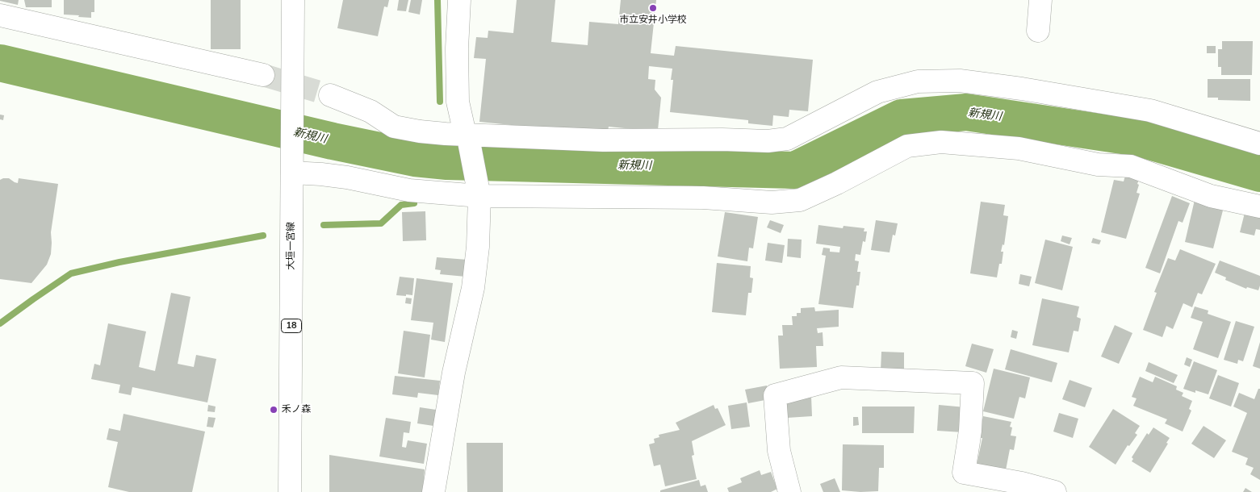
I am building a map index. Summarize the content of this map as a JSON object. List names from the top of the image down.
{
  "streets": {
    "street": ["大垣一宮線", "18"]
  },
  "water": ["新規川"],
  "places": ["市立安井小学校", "禾ノ森"]
}
